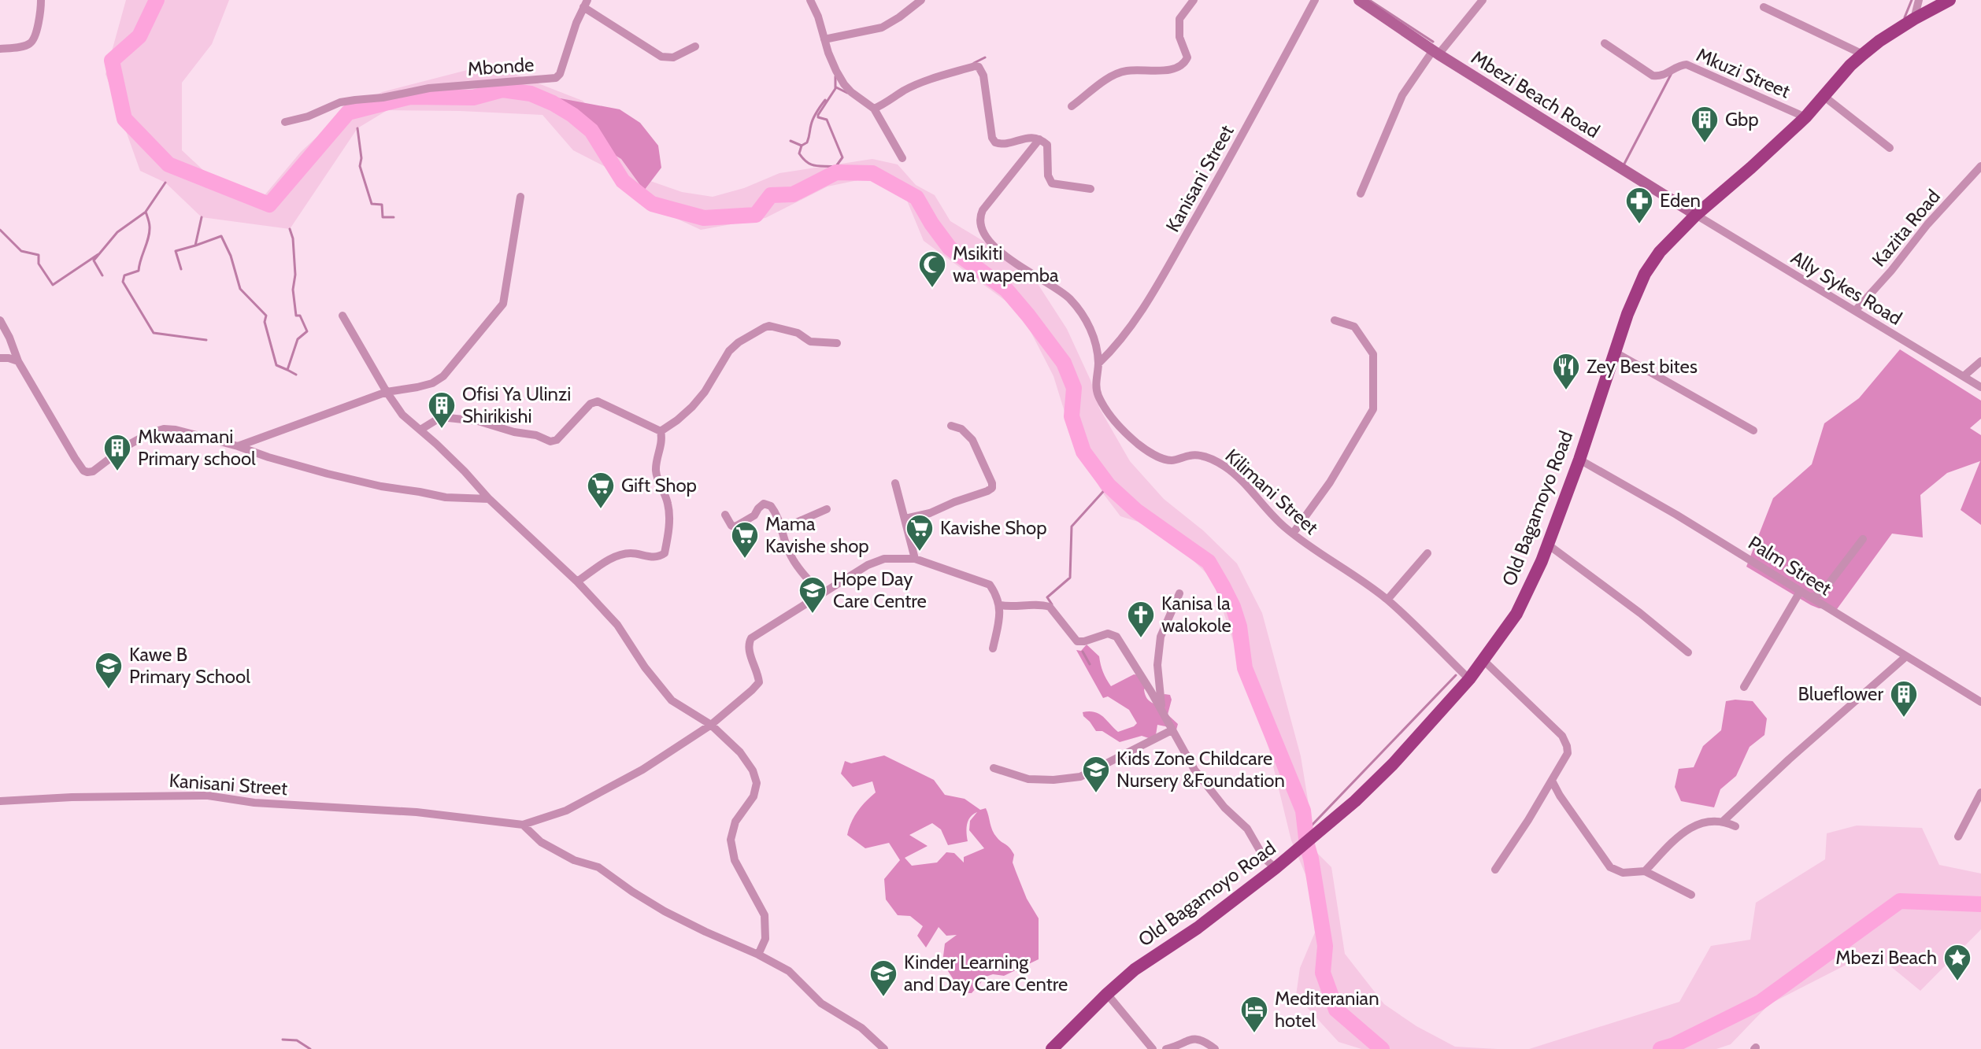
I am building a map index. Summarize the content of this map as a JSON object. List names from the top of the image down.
{
  "streets": {
    "main road": ["Mbezi Beach Road", "Old Bagamoyo Road"],
    "street": [
      "Mbonde",
      "Mkuzi Street",
      "Kanisani Street",
      "Kazita Road",
      "Ally Sykes Road",
      "Kilimani Street",
      "Palm Street"
    ]
  },
  "crossings": [
    ["Mkuzi Street", "Old Bagamoyo Road"],
    ["Mbezi Beach Road", "Ally Sykes Road"],
    ["Mbezi Beach Road", "Old Bagamoyo Road"],
    ["Kanisani Street", "Kilimani Street"],
    ["Kazita Road", "Ally Sykes Road"],
    ["Ally Sykes Road", "Old Bagamoyo Road"],
    ["Kilimani Street", "Old Bagamoyo Road"],
    ["Old Bagamoyo Road", "Palm Street"]
  ],
  "places": {
    "building": [
      "Gbp",
      "Ofisi Ya Ulinzi Shirikishi",
      "Mkwaamani Primary school",
      "Blueflower"
    ],
    "pharmacy": ["Eden"],
    "mosque": ["Msikiti wa wapemba"],
    "restaurant": ["Zey Best bites"],
    "supermarket": ["Gift Shop", "Kavishe Shop", "Mama Kavishe shop"],
    "school or university": [
      "Hope Day Care Centre",
      "Kawe B Primary School",
      "Kids Zone Childcare Nursery &Foundation",
      "Kinder Learning and Day Care Centre"
    ],
    "church": ["Kanisa la walokole"],
    "place": ["Mbezi Beach"],
    "hotel": ["Mediteranian hotel"]
  }
}
